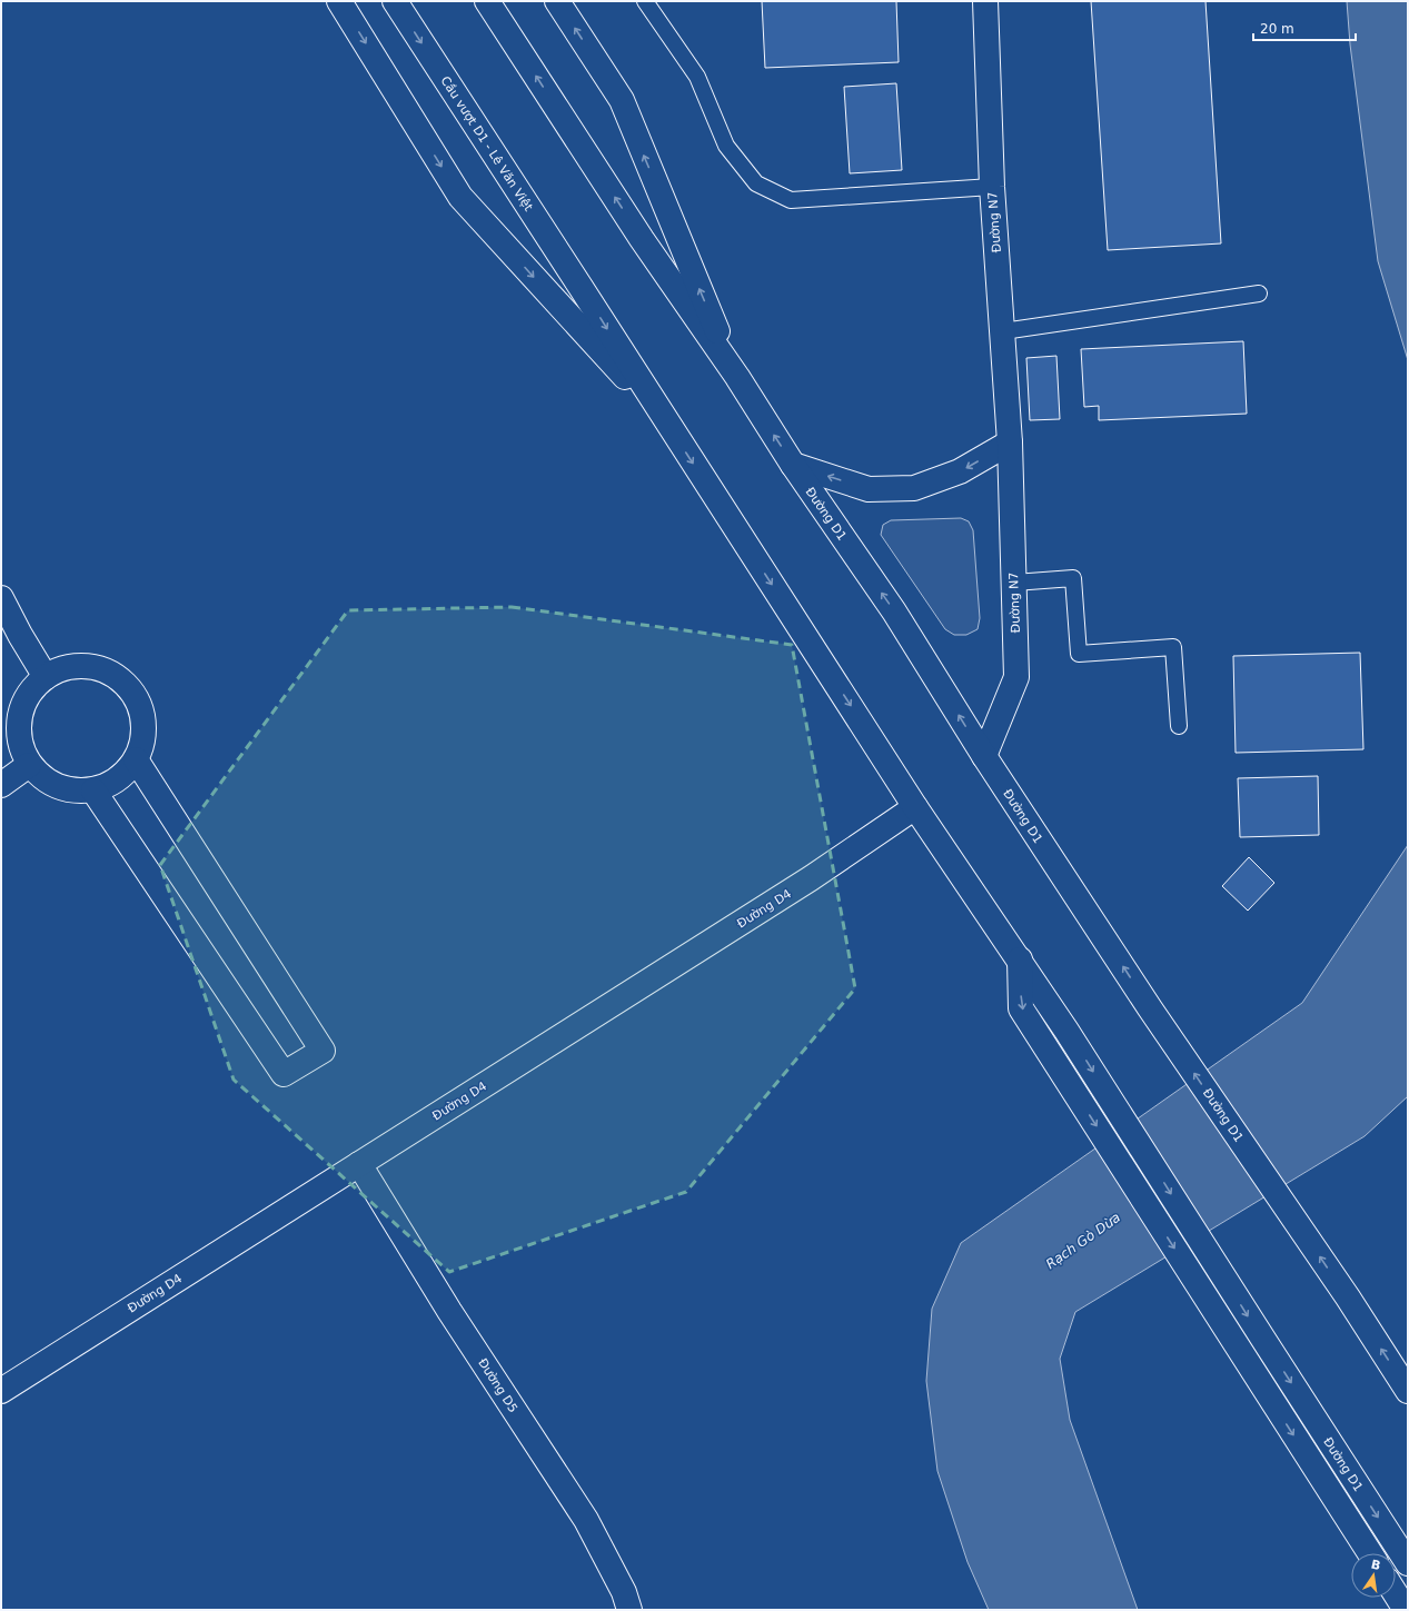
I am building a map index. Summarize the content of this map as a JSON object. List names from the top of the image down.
{
  "streets": {
    "main road": [
      "Cầu vượt D1 - Lê Văn Việt",
      "Đường N7",
      "Đường D1",
      "Đường D4",
      "Đường D5"
    ]
  },
  "crossings": [
    ["Cầu vượt D1 - Lê Văn Việt", "Đường D1"],
    ["Đường N7", "Đường D1"],
    ["Đường D1", "Đường D4"],
    ["Đường D4", "Đường D5"]
  ],
  "water": ["Rạch Gò Dừa"],
  "scale_bar": "20 m",
  "north": "top"
}
